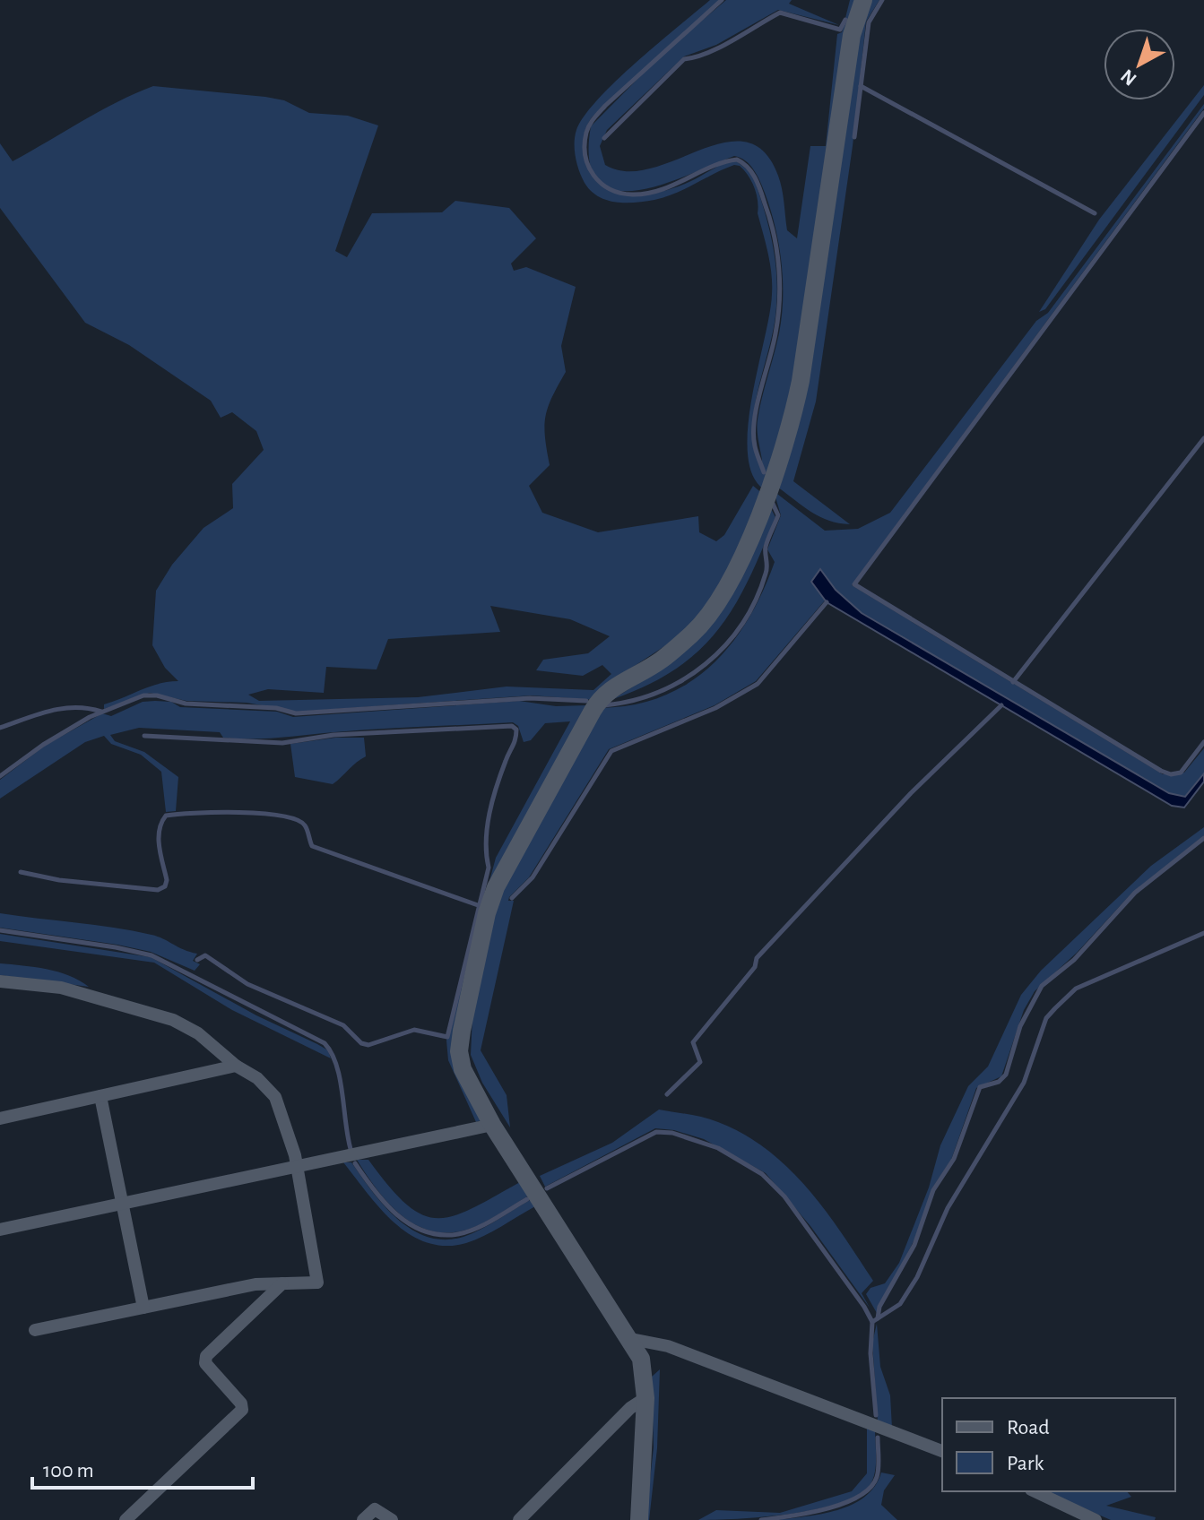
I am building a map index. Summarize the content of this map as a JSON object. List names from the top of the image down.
{
  "legend": ["Road", "Park"],
  "scale_bar": "100 m",
  "north": "bottom left"
}
